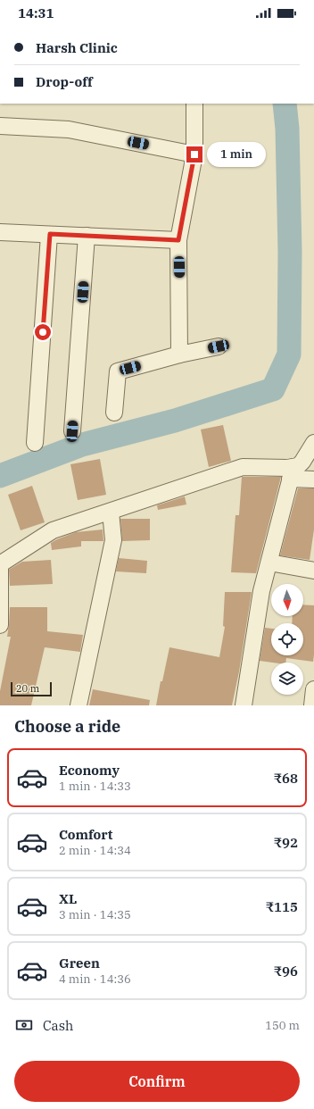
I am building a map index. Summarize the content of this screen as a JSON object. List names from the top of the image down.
{
  "scale_bar": "20 m",
  "north": "bottom",
  "page": {
    "status": "14:31",
    "banner": ["Harsh Clinic", "Drop-off"],
    "bubble": "1 min",
    "scale": "20 m",
    "heading": "Choose a ride",
    "list": [
      {
        "name": "Economy",
        "note": "1 min · 14:33",
        "value": "₹68"
      },
      {
        "name": "Comfort",
        "note": "2 min · 14:34",
        "value": "₹92"
      },
      {
        "name": "XL",
        "note": "3 min · 14:35",
        "value": "₹115"
      },
      {
        "name": "Green",
        "note": "4 min · 14:36",
        "value": "₹96"
      }
    ],
    "pay": ["Cash", "150 m"],
    "buttons": "Confirm"
  }
}
